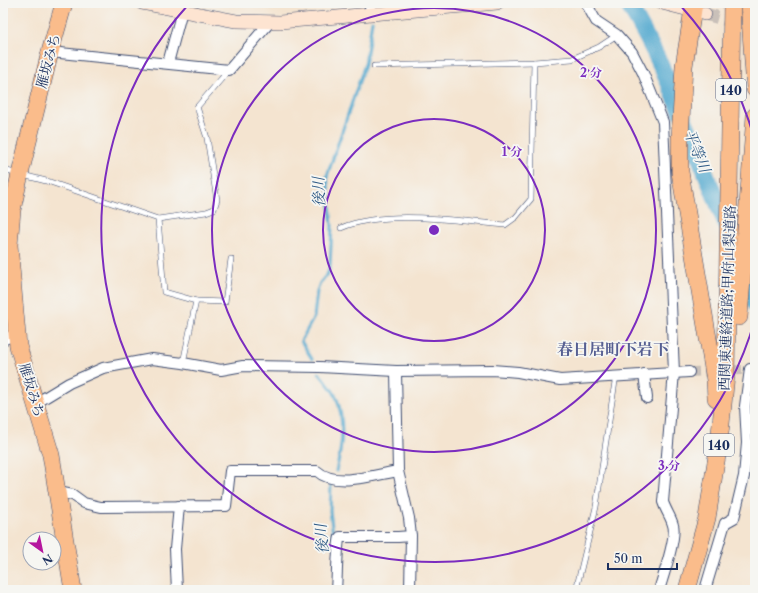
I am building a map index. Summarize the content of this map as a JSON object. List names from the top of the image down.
{
  "streets": {
    "highway": ["雁坂みち", "140", "西関東連絡道路;甲府山梨道路"]
  },
  "districts": ["春日居町下岩下"],
  "water": ["平等川", "後川"],
  "scale_bar": "50 m",
  "north": "bottom right",
  "rings": ["2 分", "1 分", "3 分"]
}
